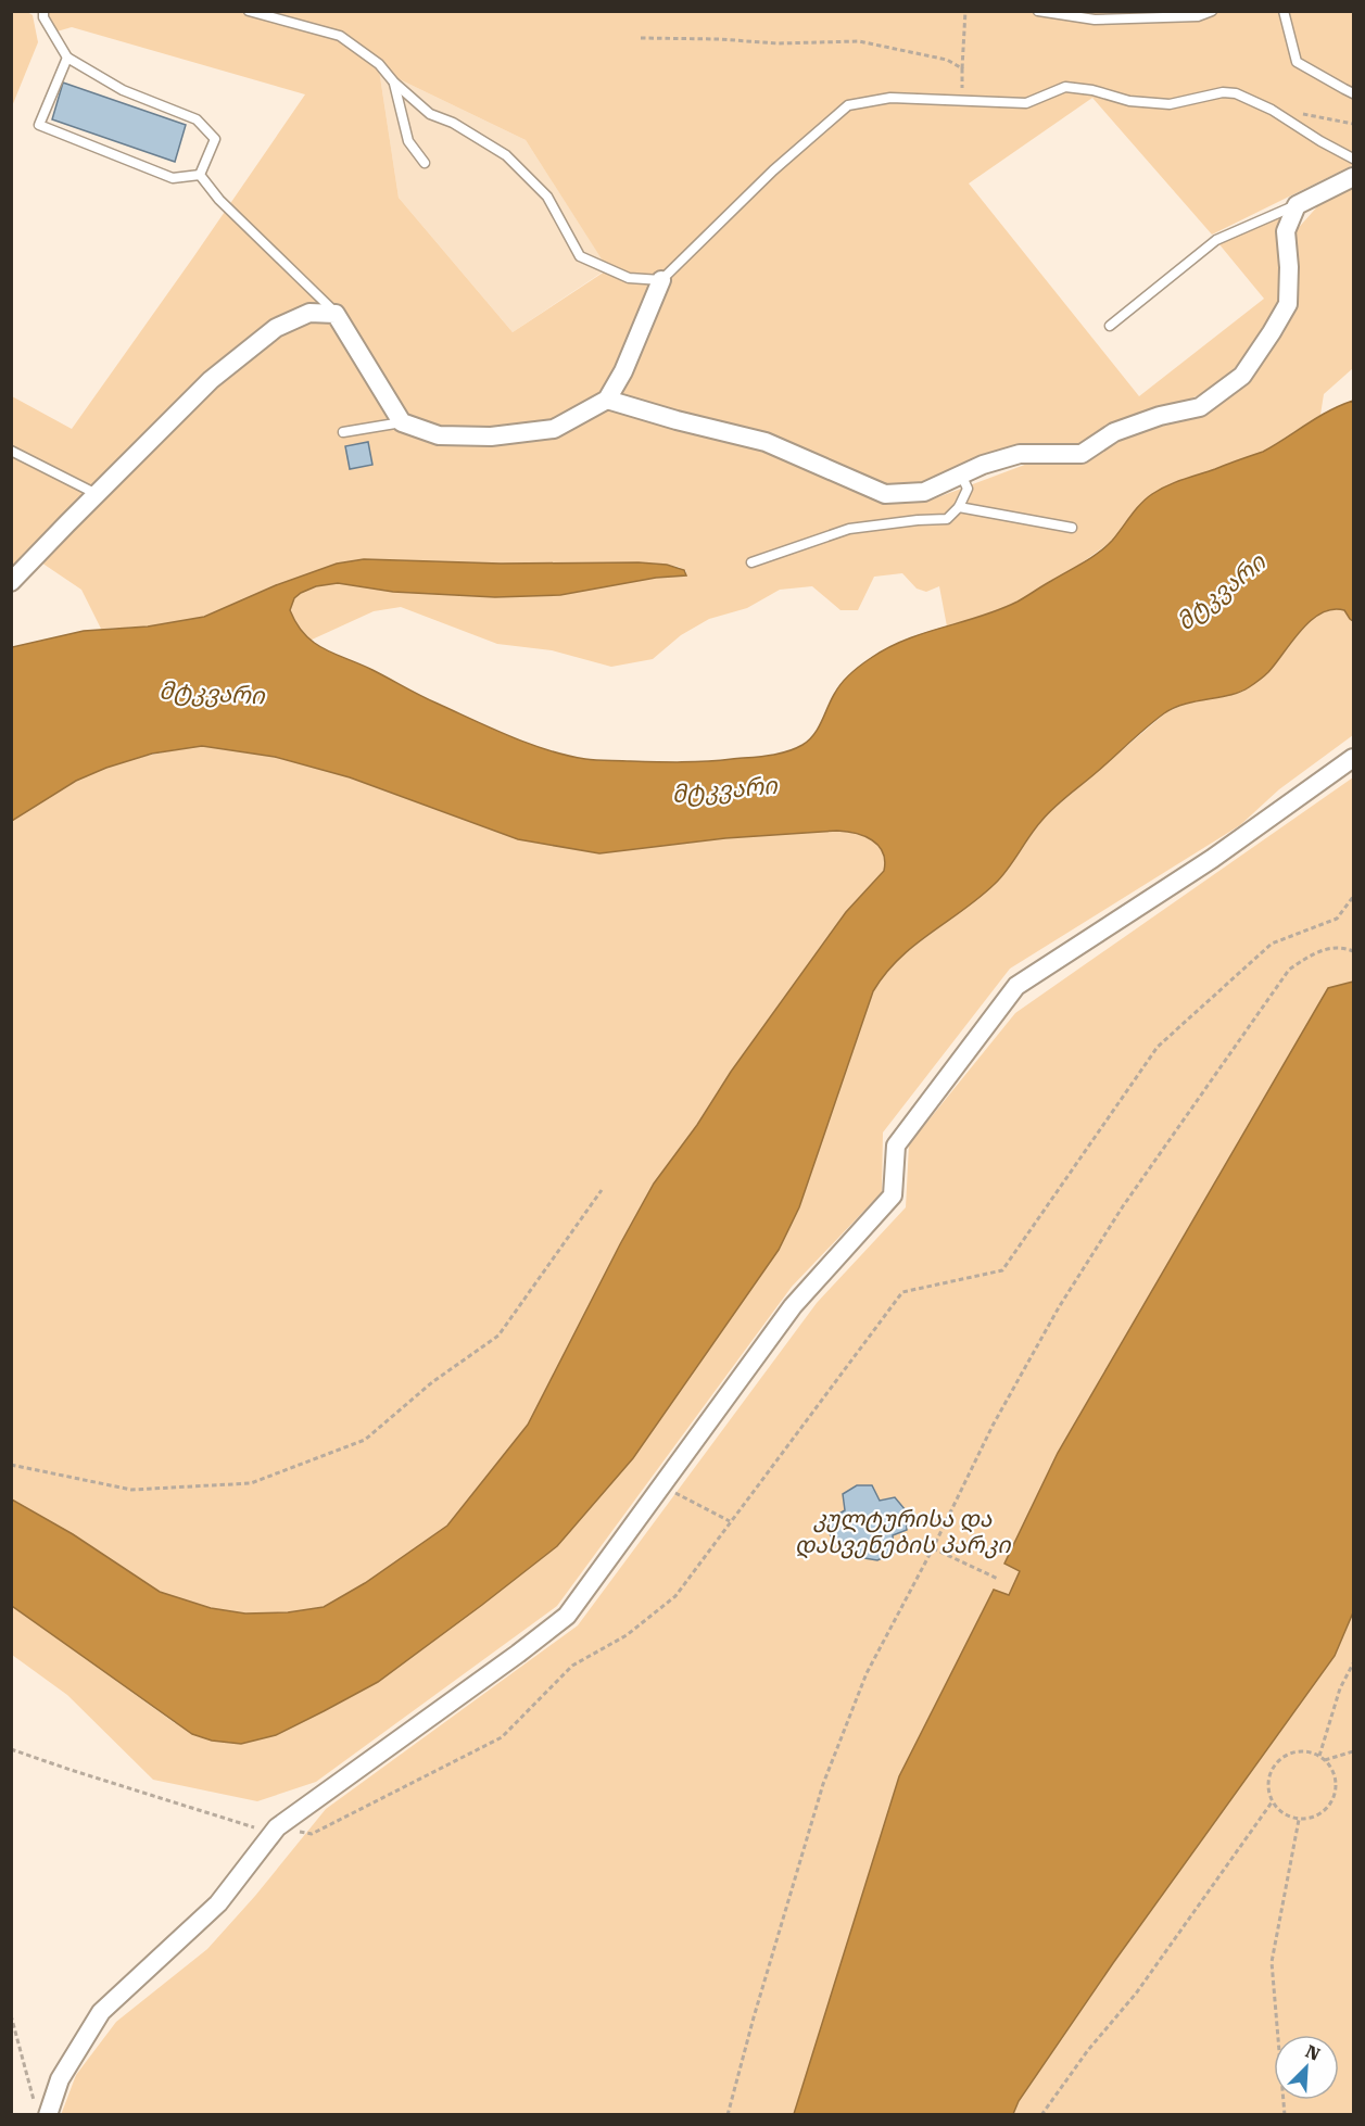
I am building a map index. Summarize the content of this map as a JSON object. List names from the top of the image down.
{
  "water": ["მტკვარი"],
  "parks": ["კულტურისა და დასვენების პარკი"],
  "north": "top right"
}
